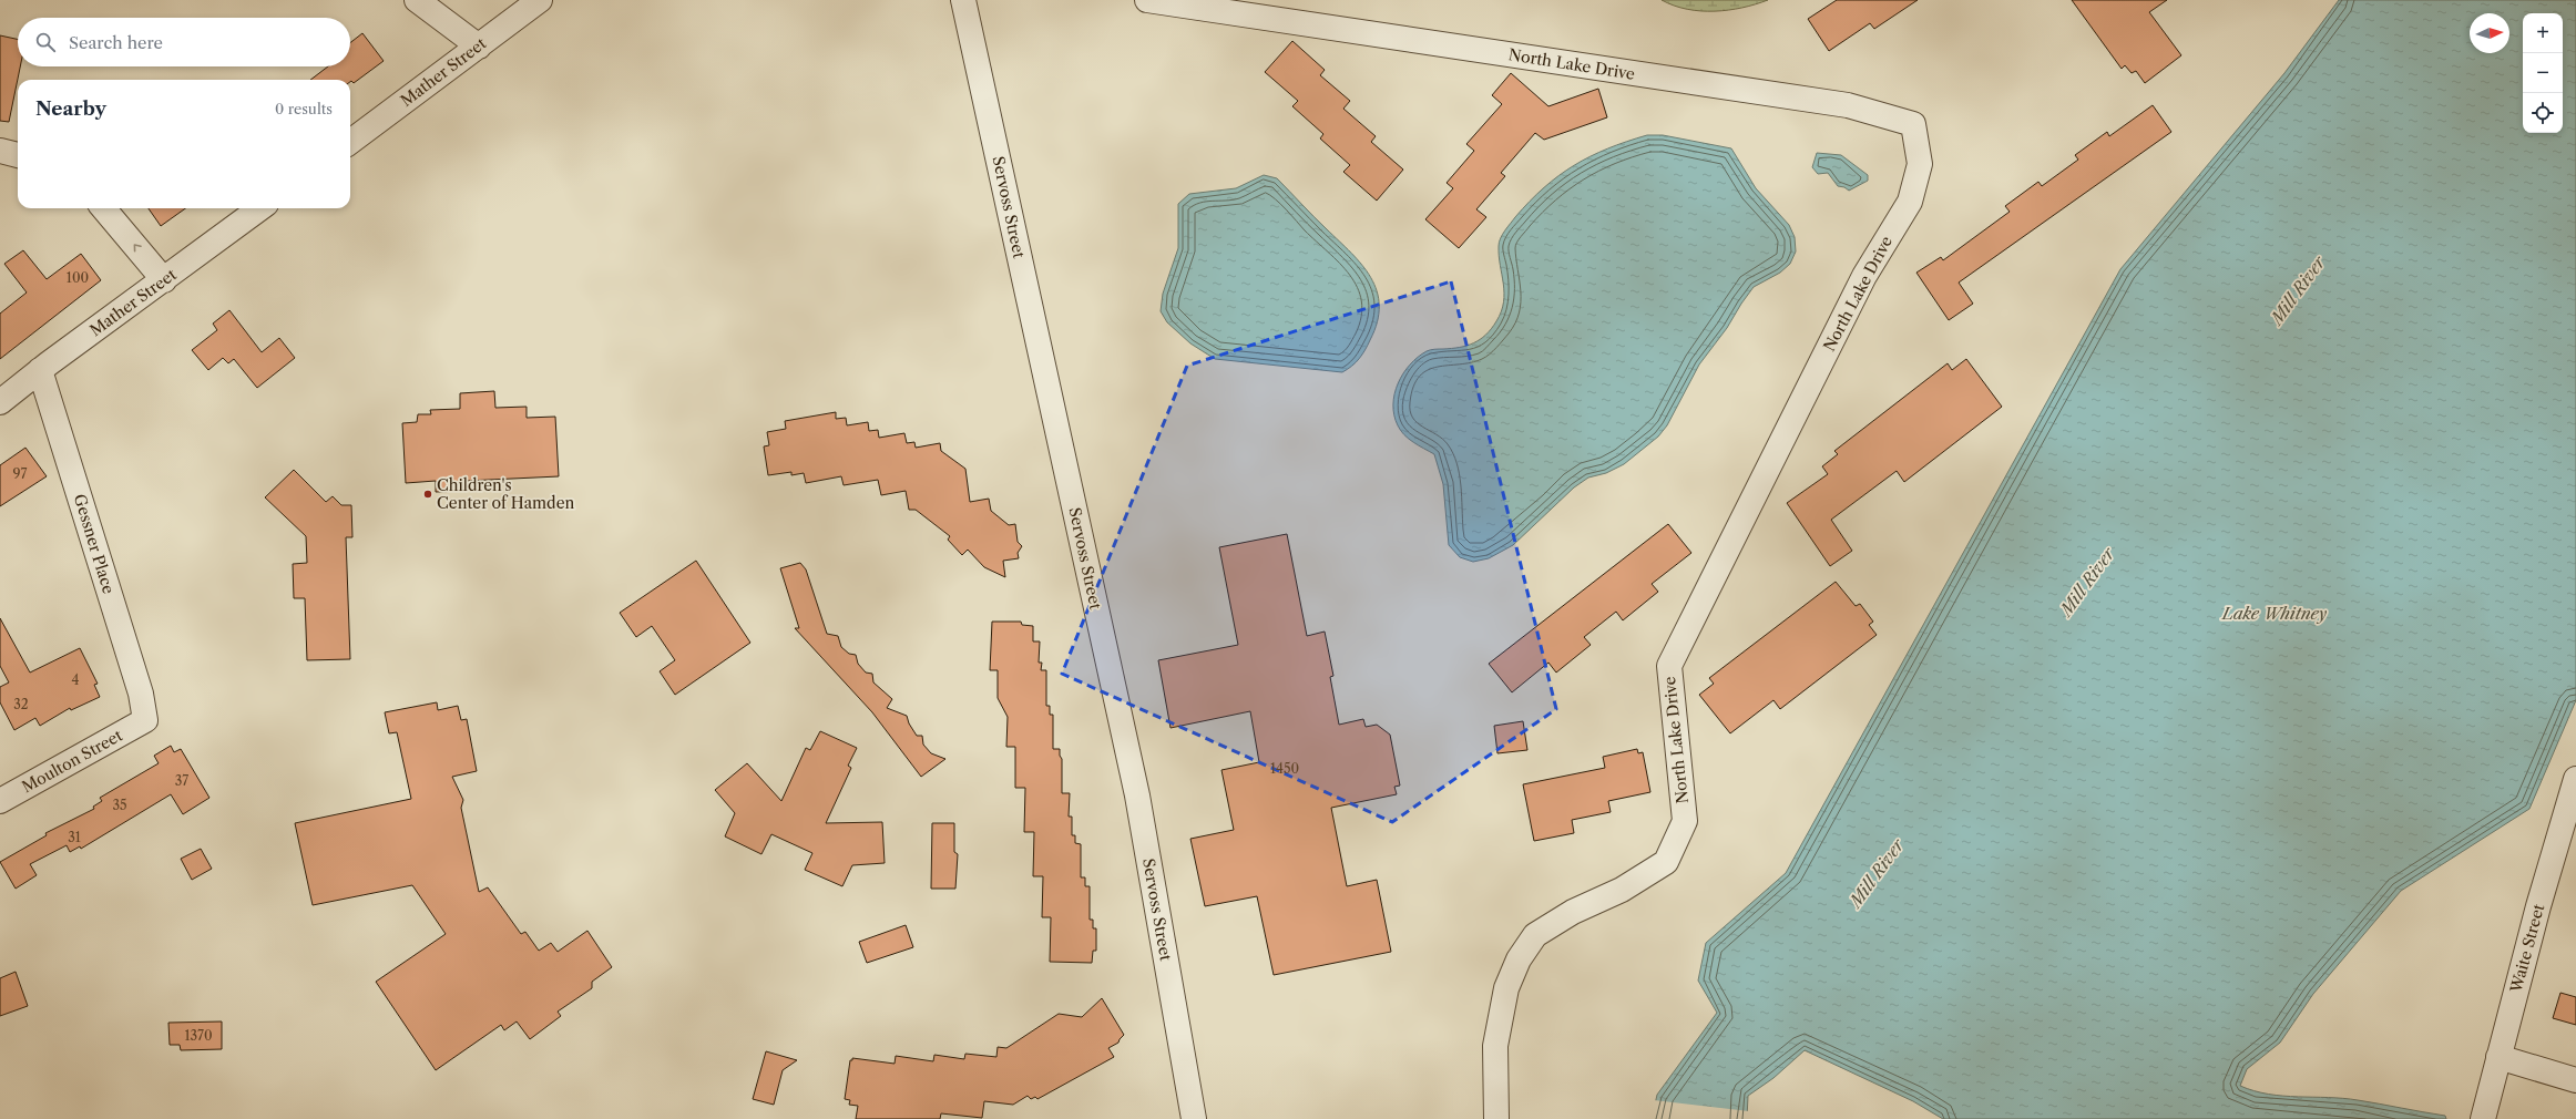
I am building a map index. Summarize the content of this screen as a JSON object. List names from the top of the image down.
{
  "streets": {
    "street": [
      "North Lake Drive",
      "Mather Street",
      "Servoss Street",
      "Gessner Place",
      "Moulton Street",
      "Waite Street"
    ]
  },
  "crossings": [
    ["Mather Street", "Gessner Place"],
    ["Gessner Place", "Moulton Street"]
  ],
  "water": ["Mill River", "Lake Whitney"],
  "places": ["Children's Center of Hamden"],
  "house_numbers": [
    "100",
    "97",
    "4",
    "32",
    "1450",
    "37",
    "35",
    "31",
    "1370"
  ],
  "north": "right",
  "page": {
    "map_buttons": ["+", "−"],
    "search": "Search here",
    "heading": ["Nearby", "0 results"]
  }
}
